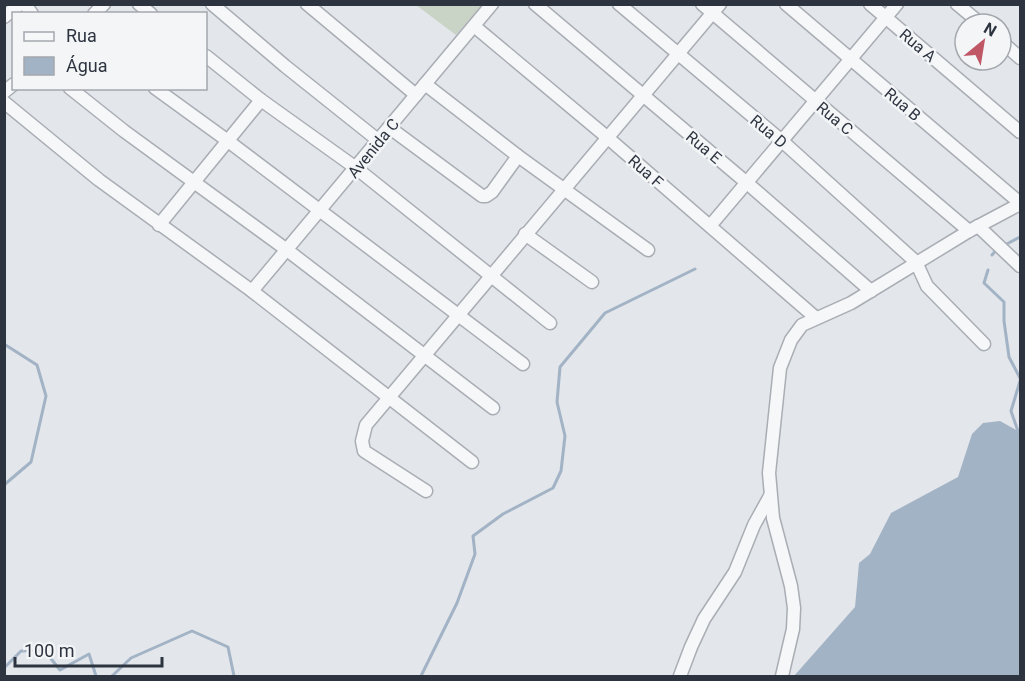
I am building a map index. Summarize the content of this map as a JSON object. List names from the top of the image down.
{
  "streets": {
    "street": [
      "Rua A",
      "Rua B",
      "Rua C",
      "Rua D",
      "Rua E",
      "Avenida C",
      "Rua F"
    ]
  },
  "crossings": [
    ["Avenida C", "Rua F"]
  ],
  "legend": ["Rua", "Água"],
  "scale_bar": "100 m",
  "north": "top right"
}
